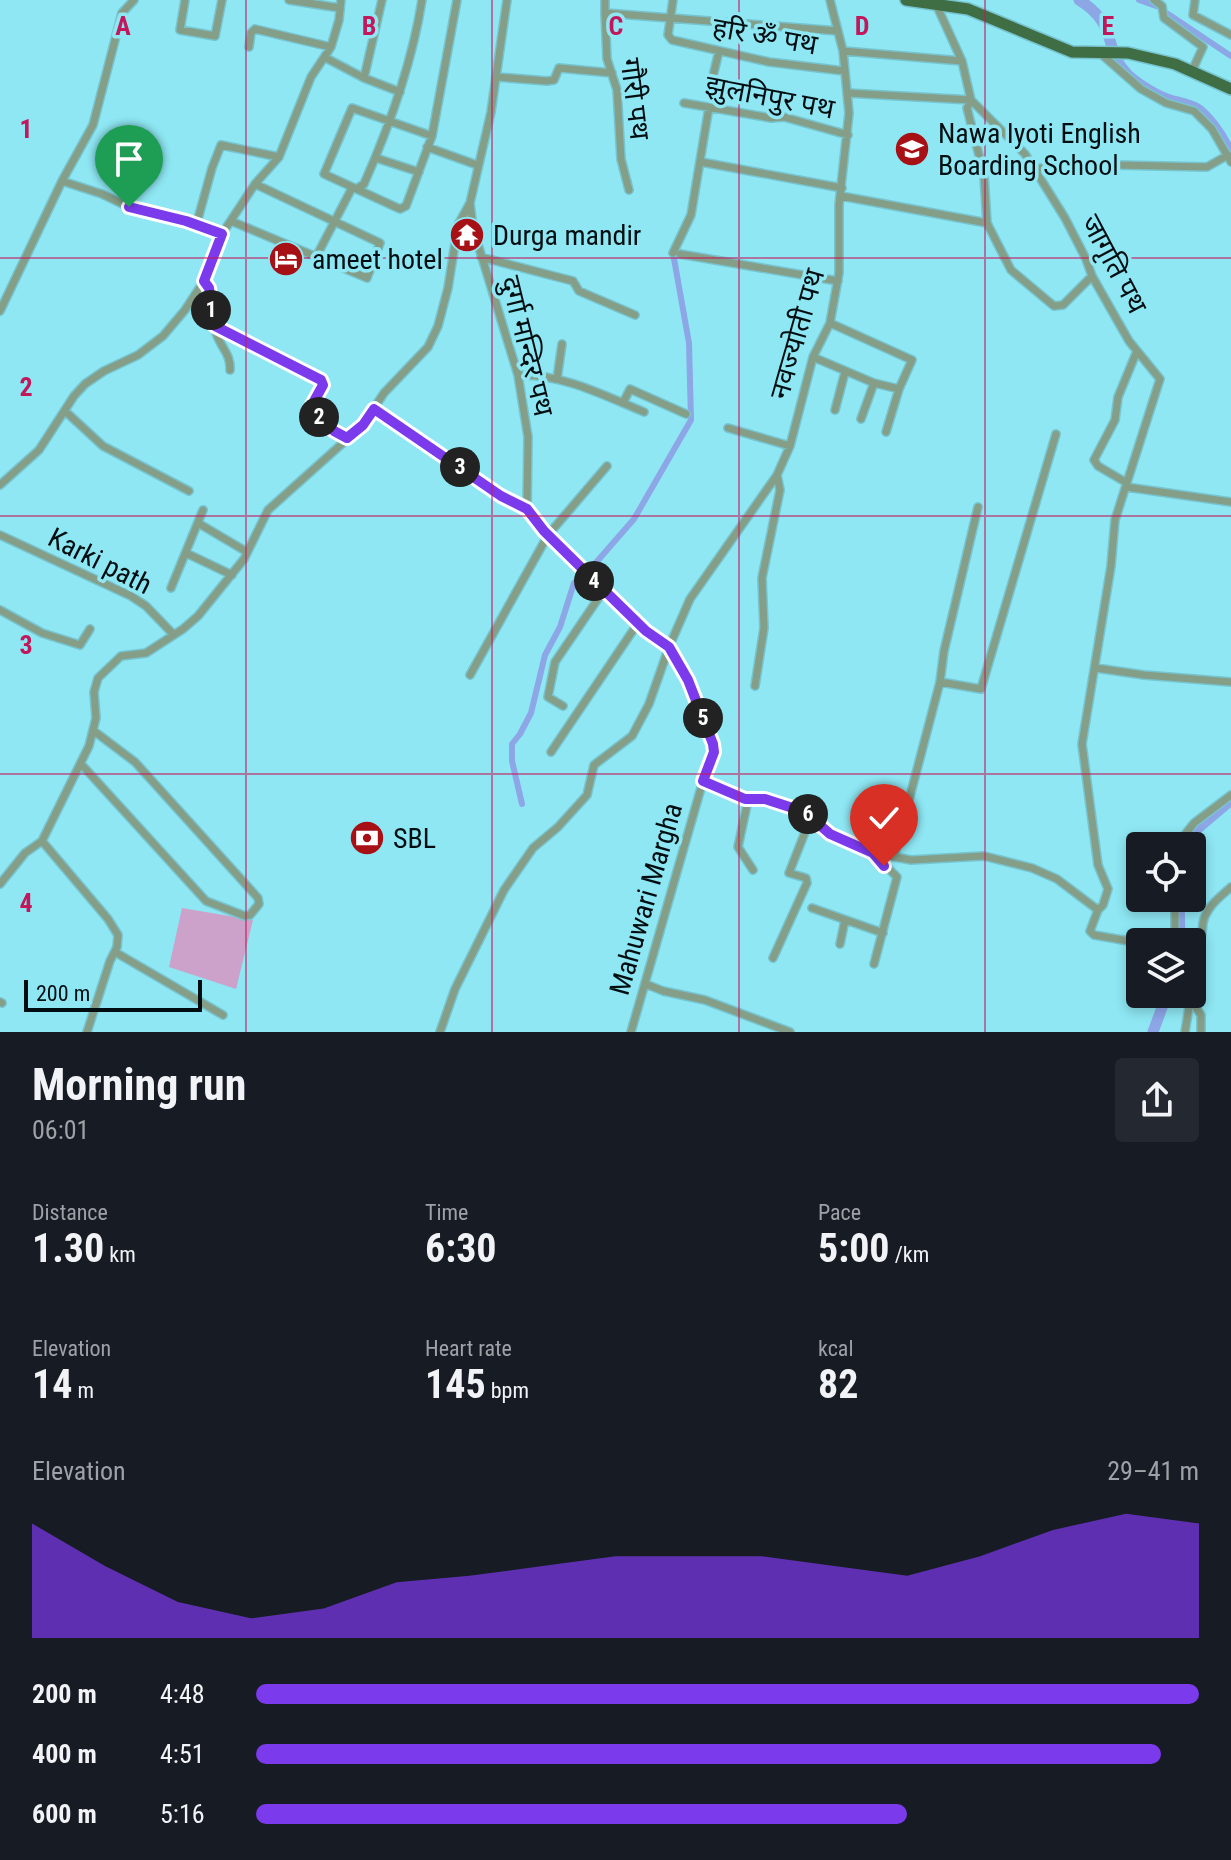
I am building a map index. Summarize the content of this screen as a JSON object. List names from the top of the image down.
{
  "streets": {
    "street": [
      "हरि ॐ पथ",
      "झुलनिपुर पथ",
      "गौरी पथ",
      "जागृति पथ",
      "नवज्योती पथ",
      "दुर्गा मन्दिर पथ",
      "Karki path",
      "Mahuwari Margha"
    ]
  },
  "crossings": [
    ["हरि ॐ पथ", "नवज्योती पथ"],
    ["झुलनिपुर पथ", "नवज्योती पथ"],
    ["नवज्योती पथ", "Mahuwari Margha"]
  ],
  "places": {
    "school or university": ["Nawa Iyoti English Boarding School"],
    "temple": ["Durga mandir"],
    "hotel": ["ameet hotel"],
    "bank": ["SBL"]
  },
  "scale_bar": "200 m",
  "page": {
    "pins": [
      "1",
      "2",
      "3",
      "4",
      "5",
      "6"
    ],
    "scale": "200 m",
    "heading": ["Morning run", "06:01"],
    "stats": [
      ["Distance", "1.30 km"],
      ["Time", "6:30"],
      ["Pace", "5:00 /km"],
      ["Elevation", "14 m"],
      ["Heart rate", "145 bpm"],
      ["kcal", "82"]
    ],
    "chart": ["Elevation", "29–41 m"],
    "list": [
      {
        "name": "200 m",
        "note": "4:48"
      },
      {
        "name": "400 m",
        "note": "4:51"
      },
      {
        "name": "600 m",
        "note": "5:16"
      }
    ]
  },
  "grid": {
    "columns": [
      "A",
      "B",
      "C",
      "D",
      "E"
    ],
    "rows": [
      "1",
      "2",
      "3",
      "4"
    ]
  }
}
